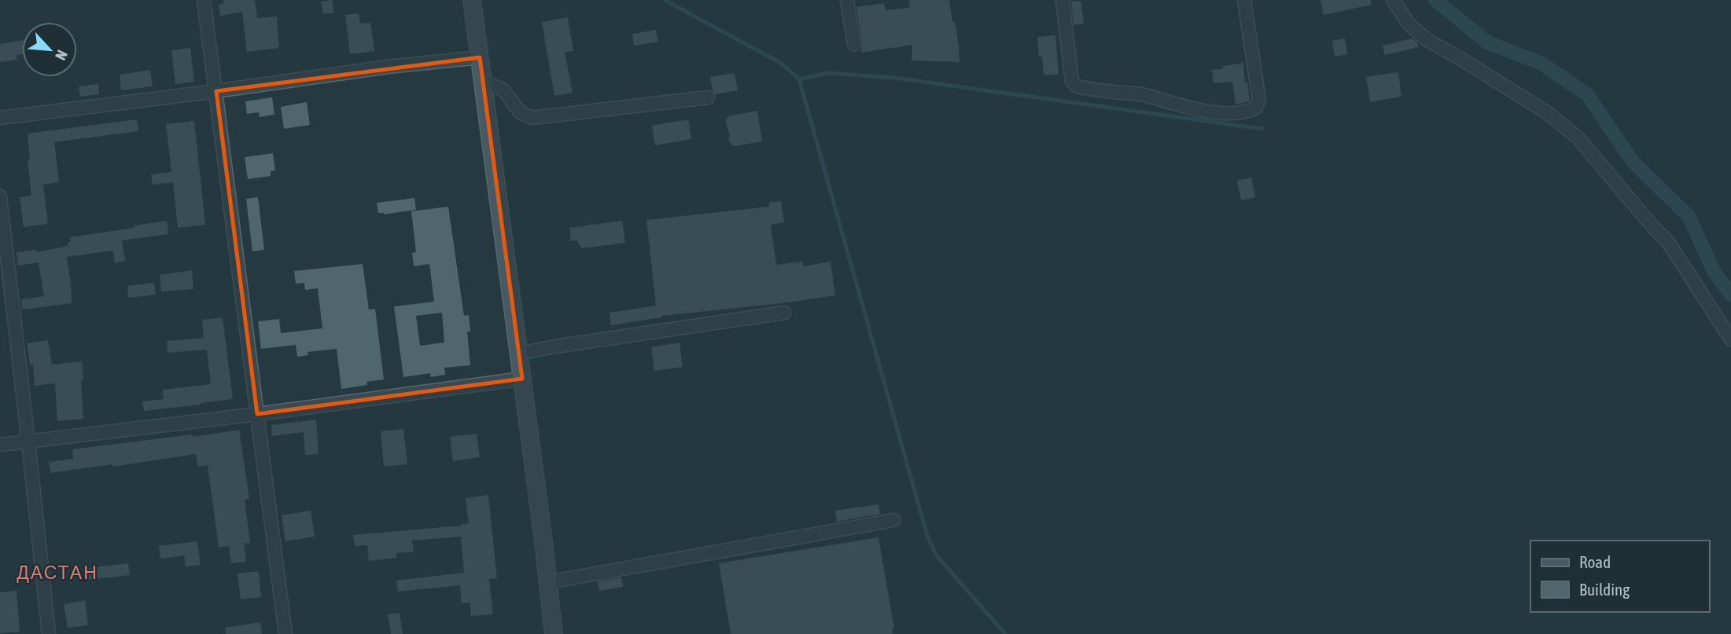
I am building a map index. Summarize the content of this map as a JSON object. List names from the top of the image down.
{
  "districts": ["ДАСТАН"],
  "legend": ["Road", "Building"],
  "north": "bottom right"
}
